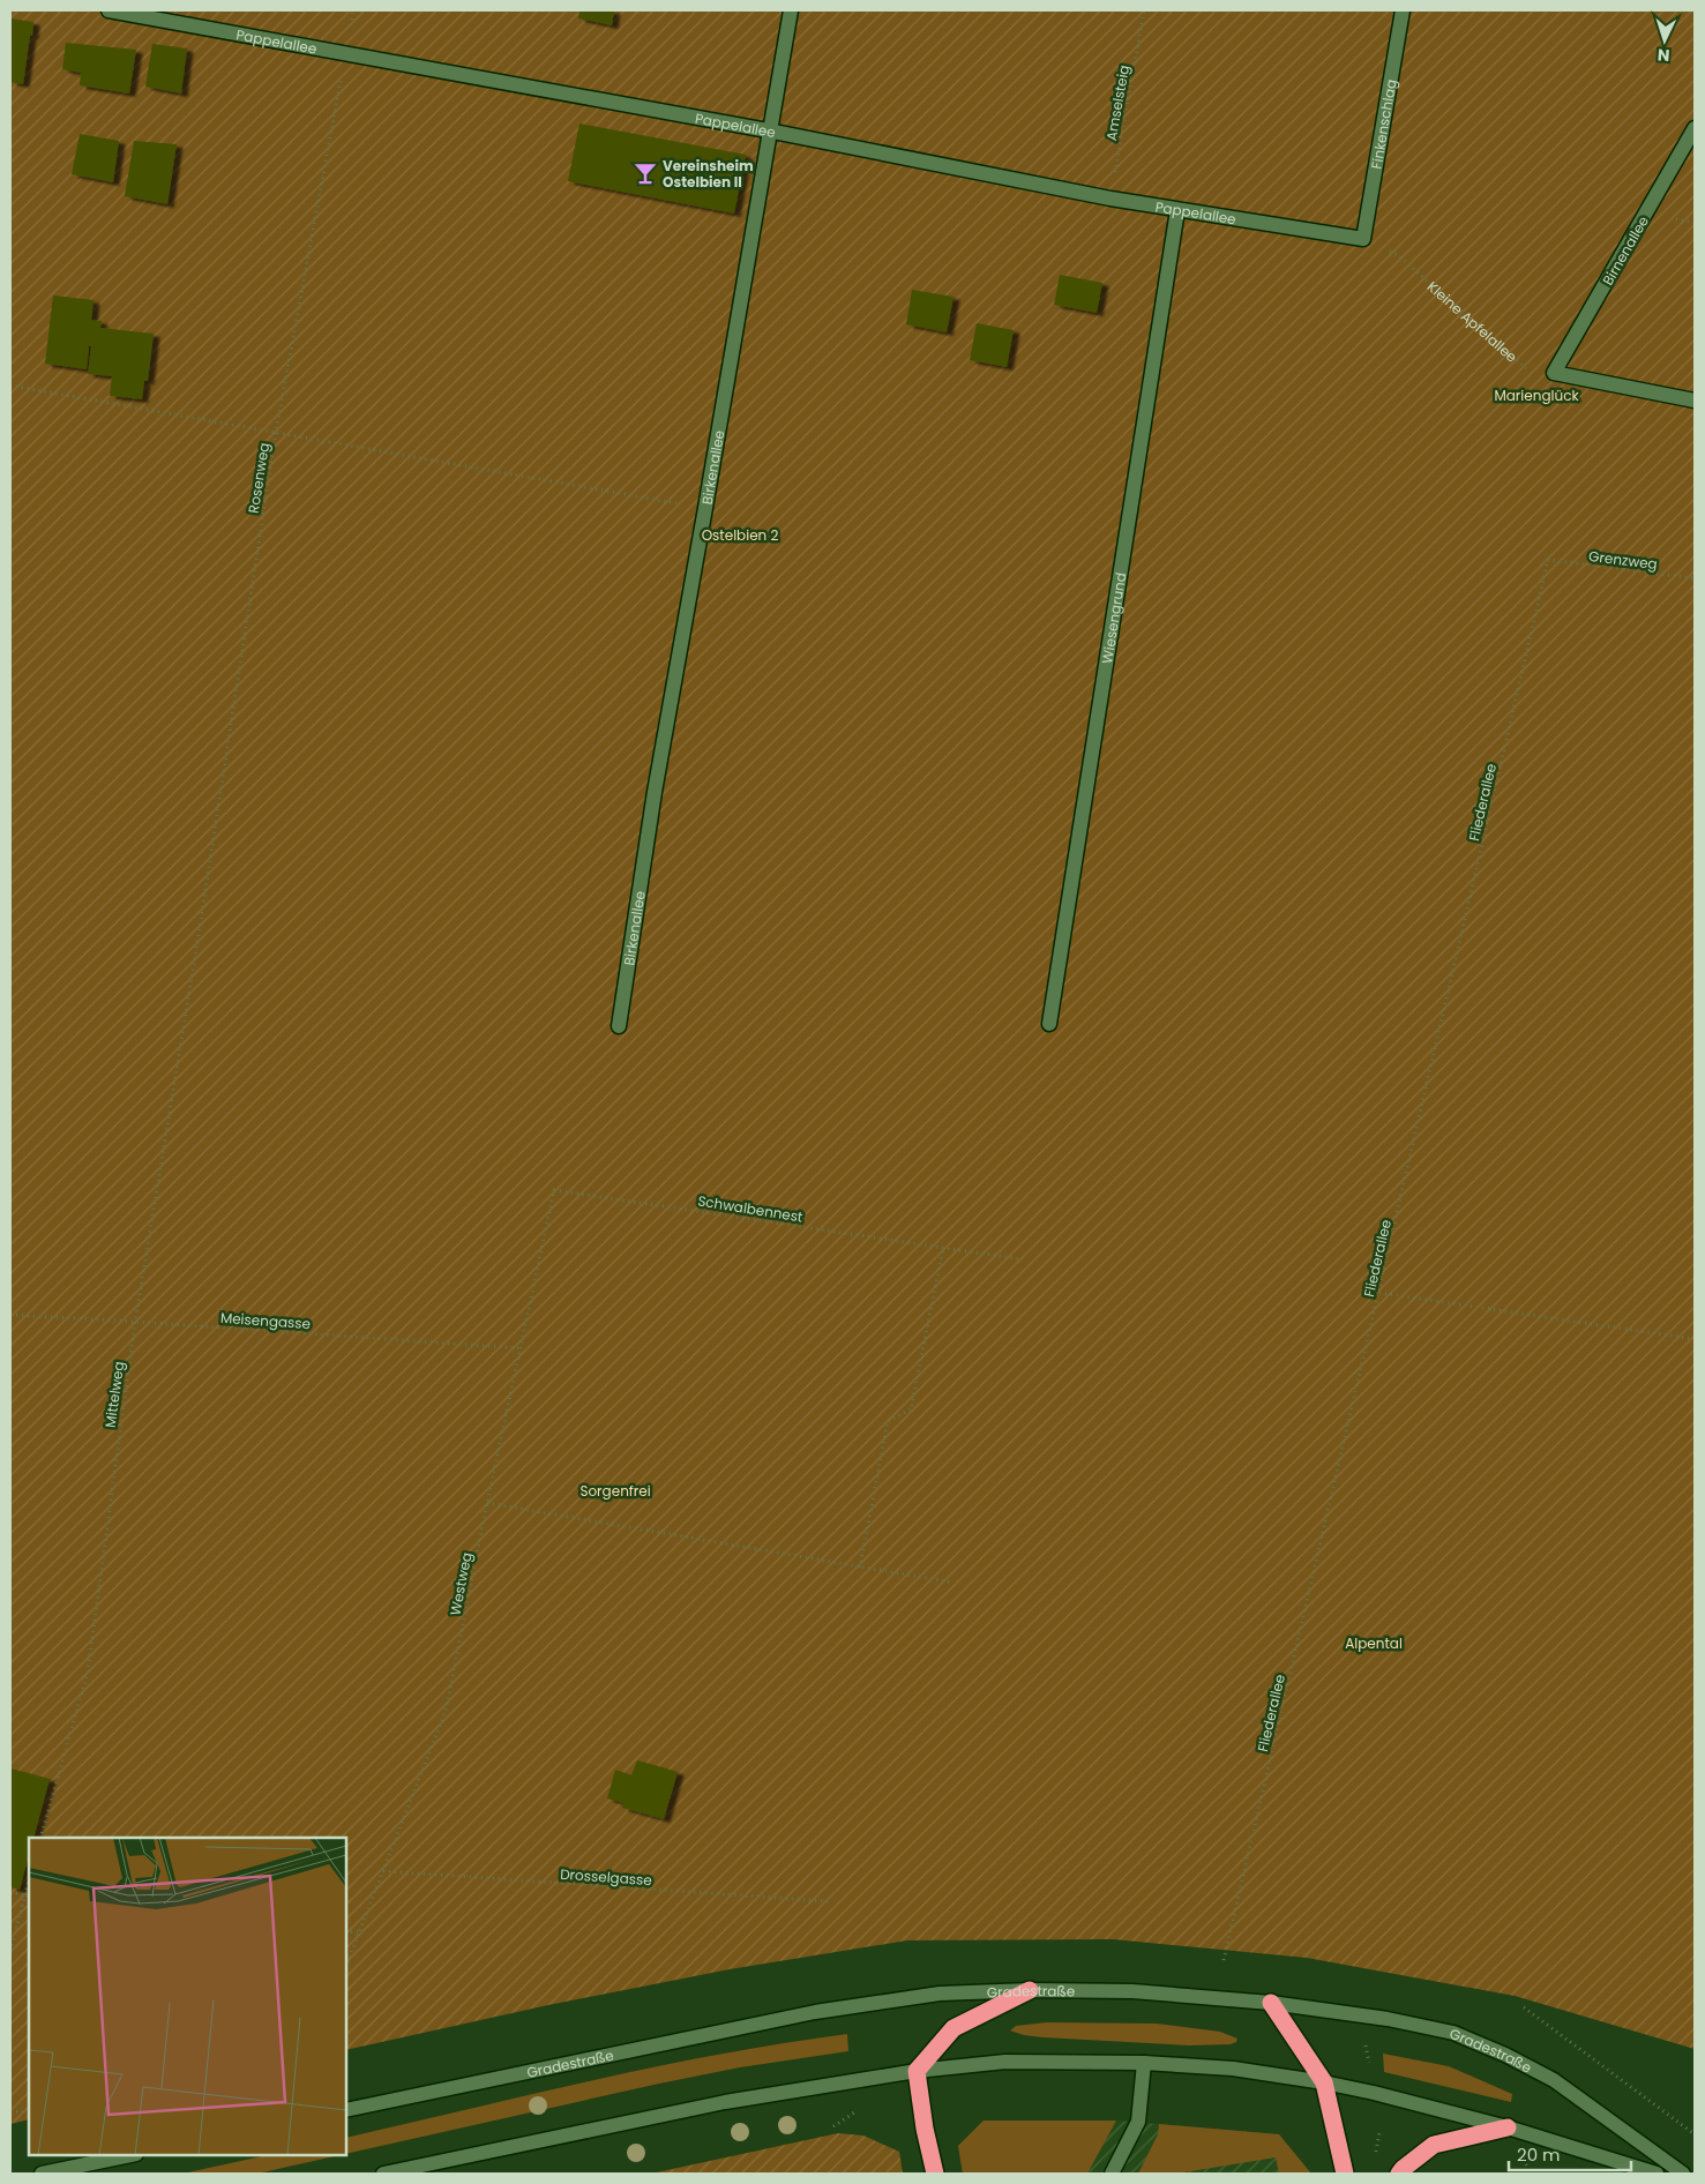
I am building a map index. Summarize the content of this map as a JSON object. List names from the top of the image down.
{
  "streets": {
    "main road": [
      "Pappelallee",
      "Finkenschlag",
      "Birnenallee",
      "Birkenallee",
      "Wiesengrund",
      "Gradestraße"
    ],
    "path": [
      "Amselsteig",
      "Kleine Apfelallee",
      "Rosenweg",
      "Grenzweg",
      "Fliederallee",
      "Schwalbennest",
      "Meisengasse",
      "Mittelweg",
      "Westweg",
      "Drosselgasse"
    ]
  },
  "crossings": [
    ["Pappelallee", "Amselsteig"],
    ["Pappelallee", "Finkenschlag"],
    ["Pappelallee", "Kleine Apfelallee"],
    ["Pappelallee", "Birkenallee"],
    ["Pappelallee", "Rosenweg"],
    ["Pappelallee", "Wiesengrund"],
    ["Finkenschlag", "Kleine Apfelallee"],
    ["Birnenallee", "Kleine Apfelallee"],
    ["Rosenweg", "Mittelweg"],
    ["Grenzweg", "Fliederallee"],
    ["Schwalbennest", "Westweg"],
    ["Meisengasse", "Mittelweg"],
    ["Meisengasse", "Westweg"],
    ["Westweg", "Drosselgasse"]
  ],
  "parks": [
    "Marienglück",
    "Ostelbien 2",
    "Sorgenfrei",
    "Alpental"
  ],
  "places": {
    "bar": ["Vereinsheim Ostelbien II"]
  },
  "scale_bar": "20 m",
  "north": "bottom"
}
